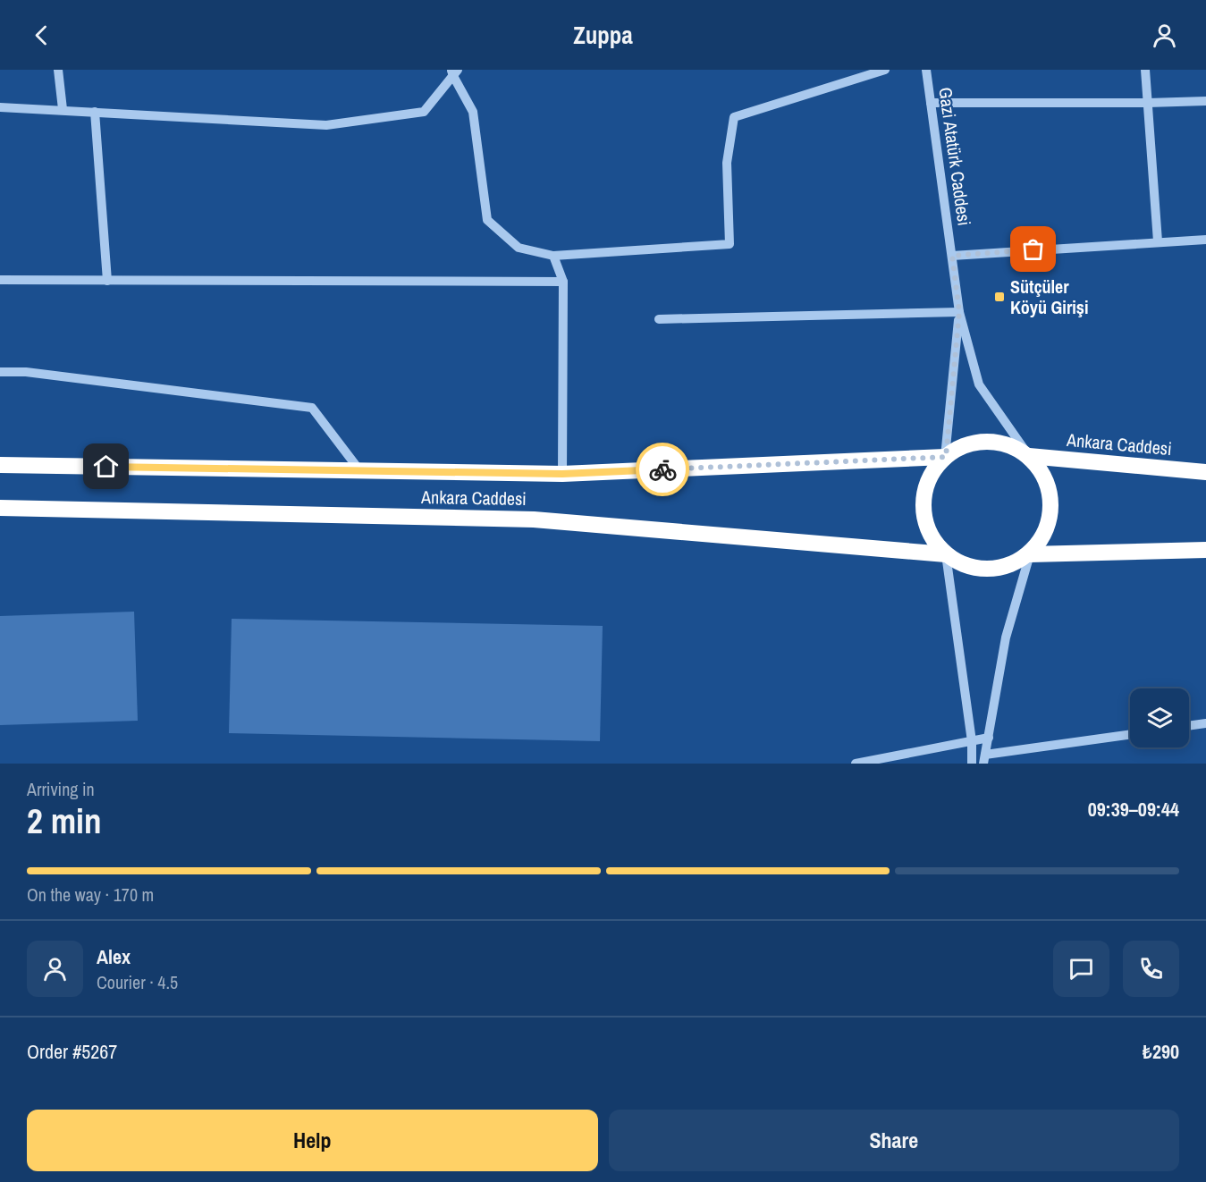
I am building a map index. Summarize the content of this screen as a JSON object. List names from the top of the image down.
{
  "streets": {
    "highway": ["Ankara Caddesi"],
    "street": ["Gazi Atatürk Caddesi"]
  },
  "places": {
    "transit": ["Sütçüler Köyü Girişi"]
  },
  "page": {
    "header": "Zuppa",
    "heading": ["2 min", "Arriving in", "09:39–09:44"],
    "panel": [
      "Alex",
      "Courier · 4.5",
      "Order #5267",
      "₺290"
    ],
    "bar": "On the way · 170 m",
    "buttons": ["Help", "Share"]
  }
}
